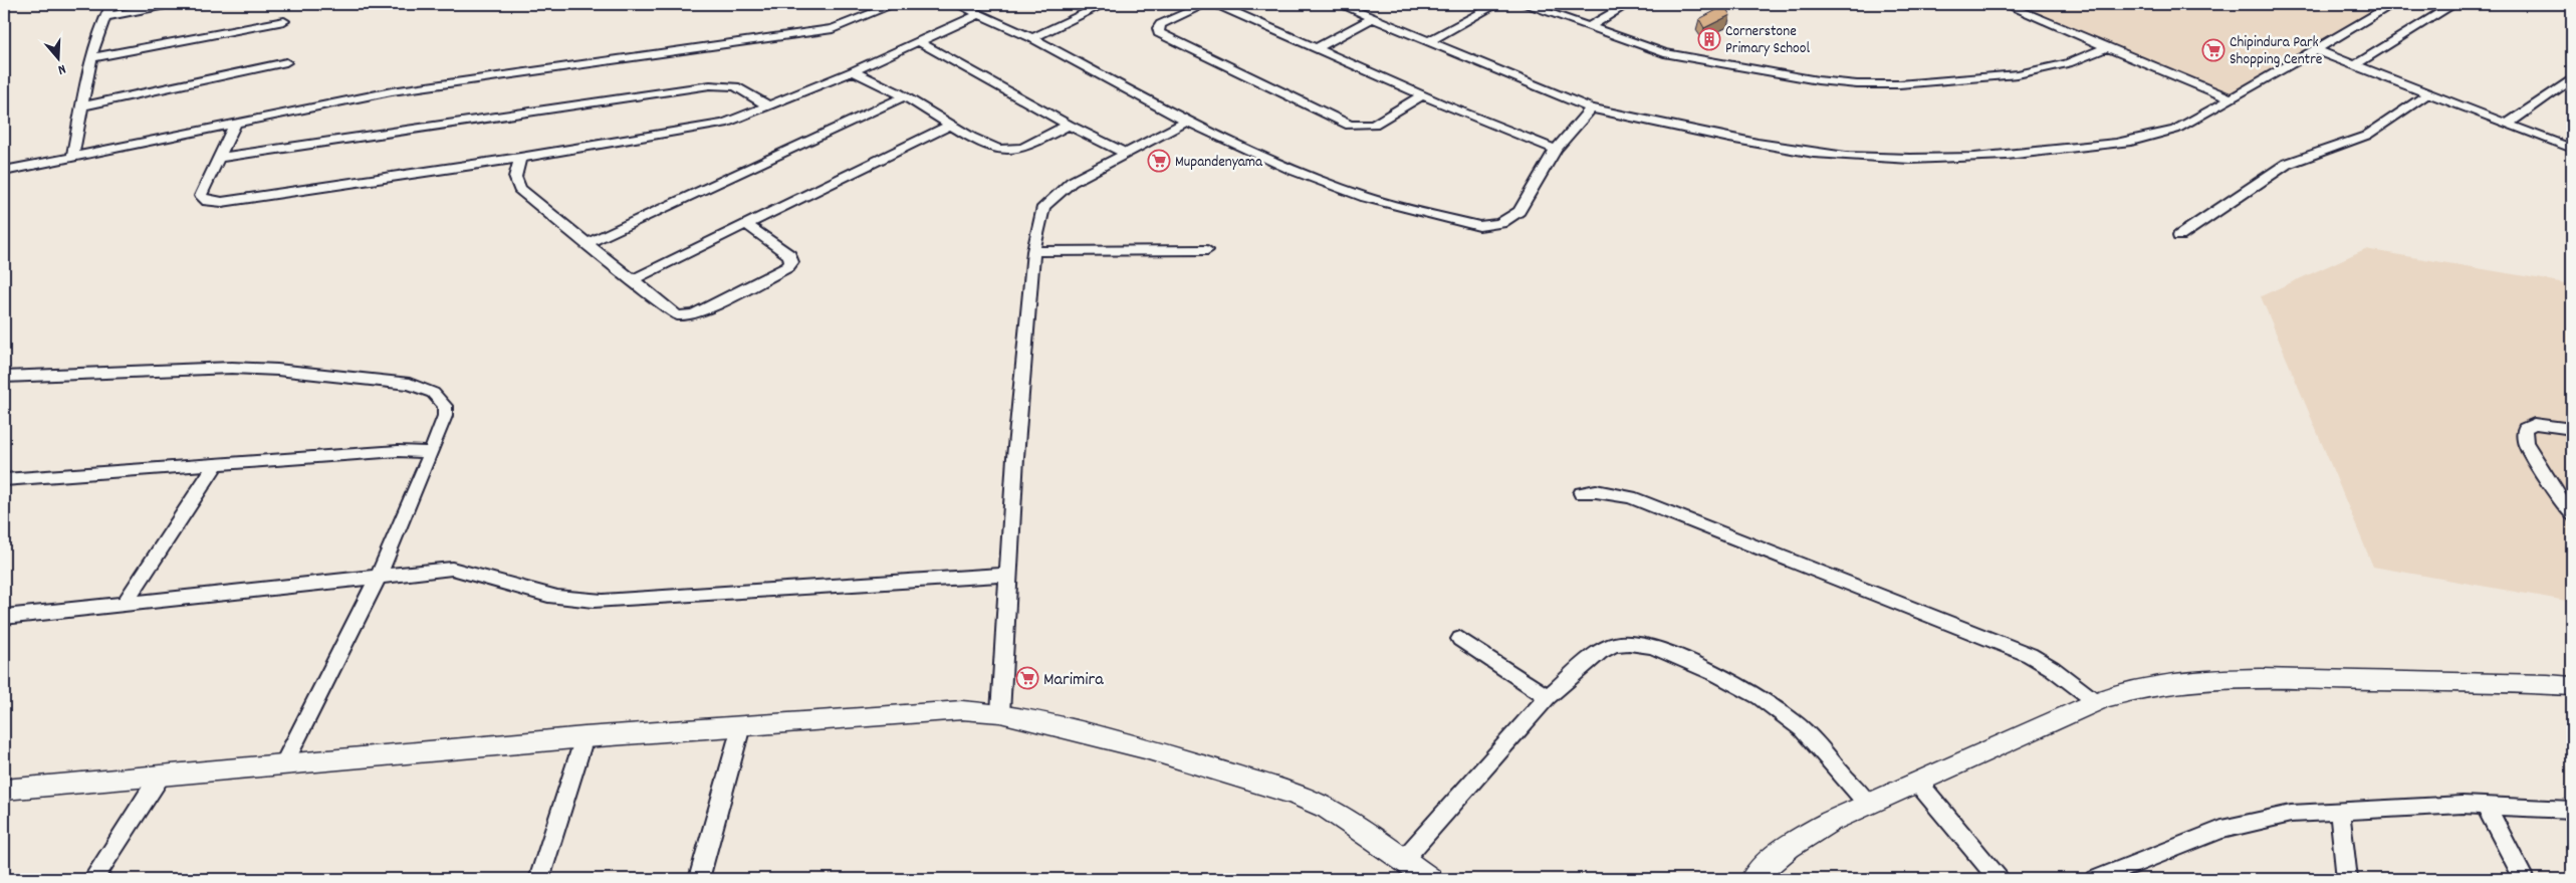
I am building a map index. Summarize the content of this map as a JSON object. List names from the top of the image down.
{
  "places": {
    "building": ["Cornerstone Primary School"],
    "supermarket": ["Chipindura Park Shopping Centre", "Mupandenyama", "Marimira"]
  },
  "north": "bottom"
}
